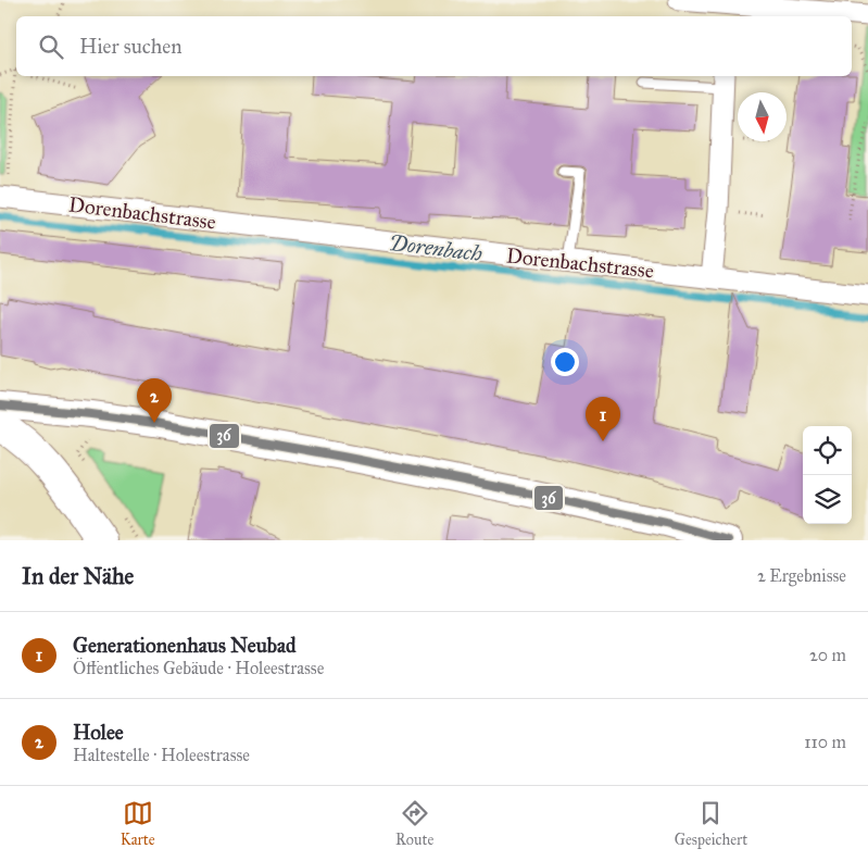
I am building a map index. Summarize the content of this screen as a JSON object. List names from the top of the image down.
{
  "streets": {
    "street": ["Dorenbachstrasse"]
  },
  "water": ["Dorenbach"],
  "lines": ["transit line 36"],
  "north": "bottom",
  "page": {
    "search": "Hier suchen",
    "pins": ["2", "1"],
    "heading": ["In der Nähe", "2 Ergebnisse"],
    "list": [
      {
        "mark": "1",
        "name": "Generationenhaus Neubad",
        "note": "Öffentliches Gebäude · Holeestrasse",
        "value": "20 m"
      },
      {
        "mark": "2",
        "name": "Holee",
        "note": "Haltestelle · Holeestrasse",
        "value": "110 m"
      }
    ],
    "nav": ["Karte", "Route", "Gespeichert"]
  }
}
